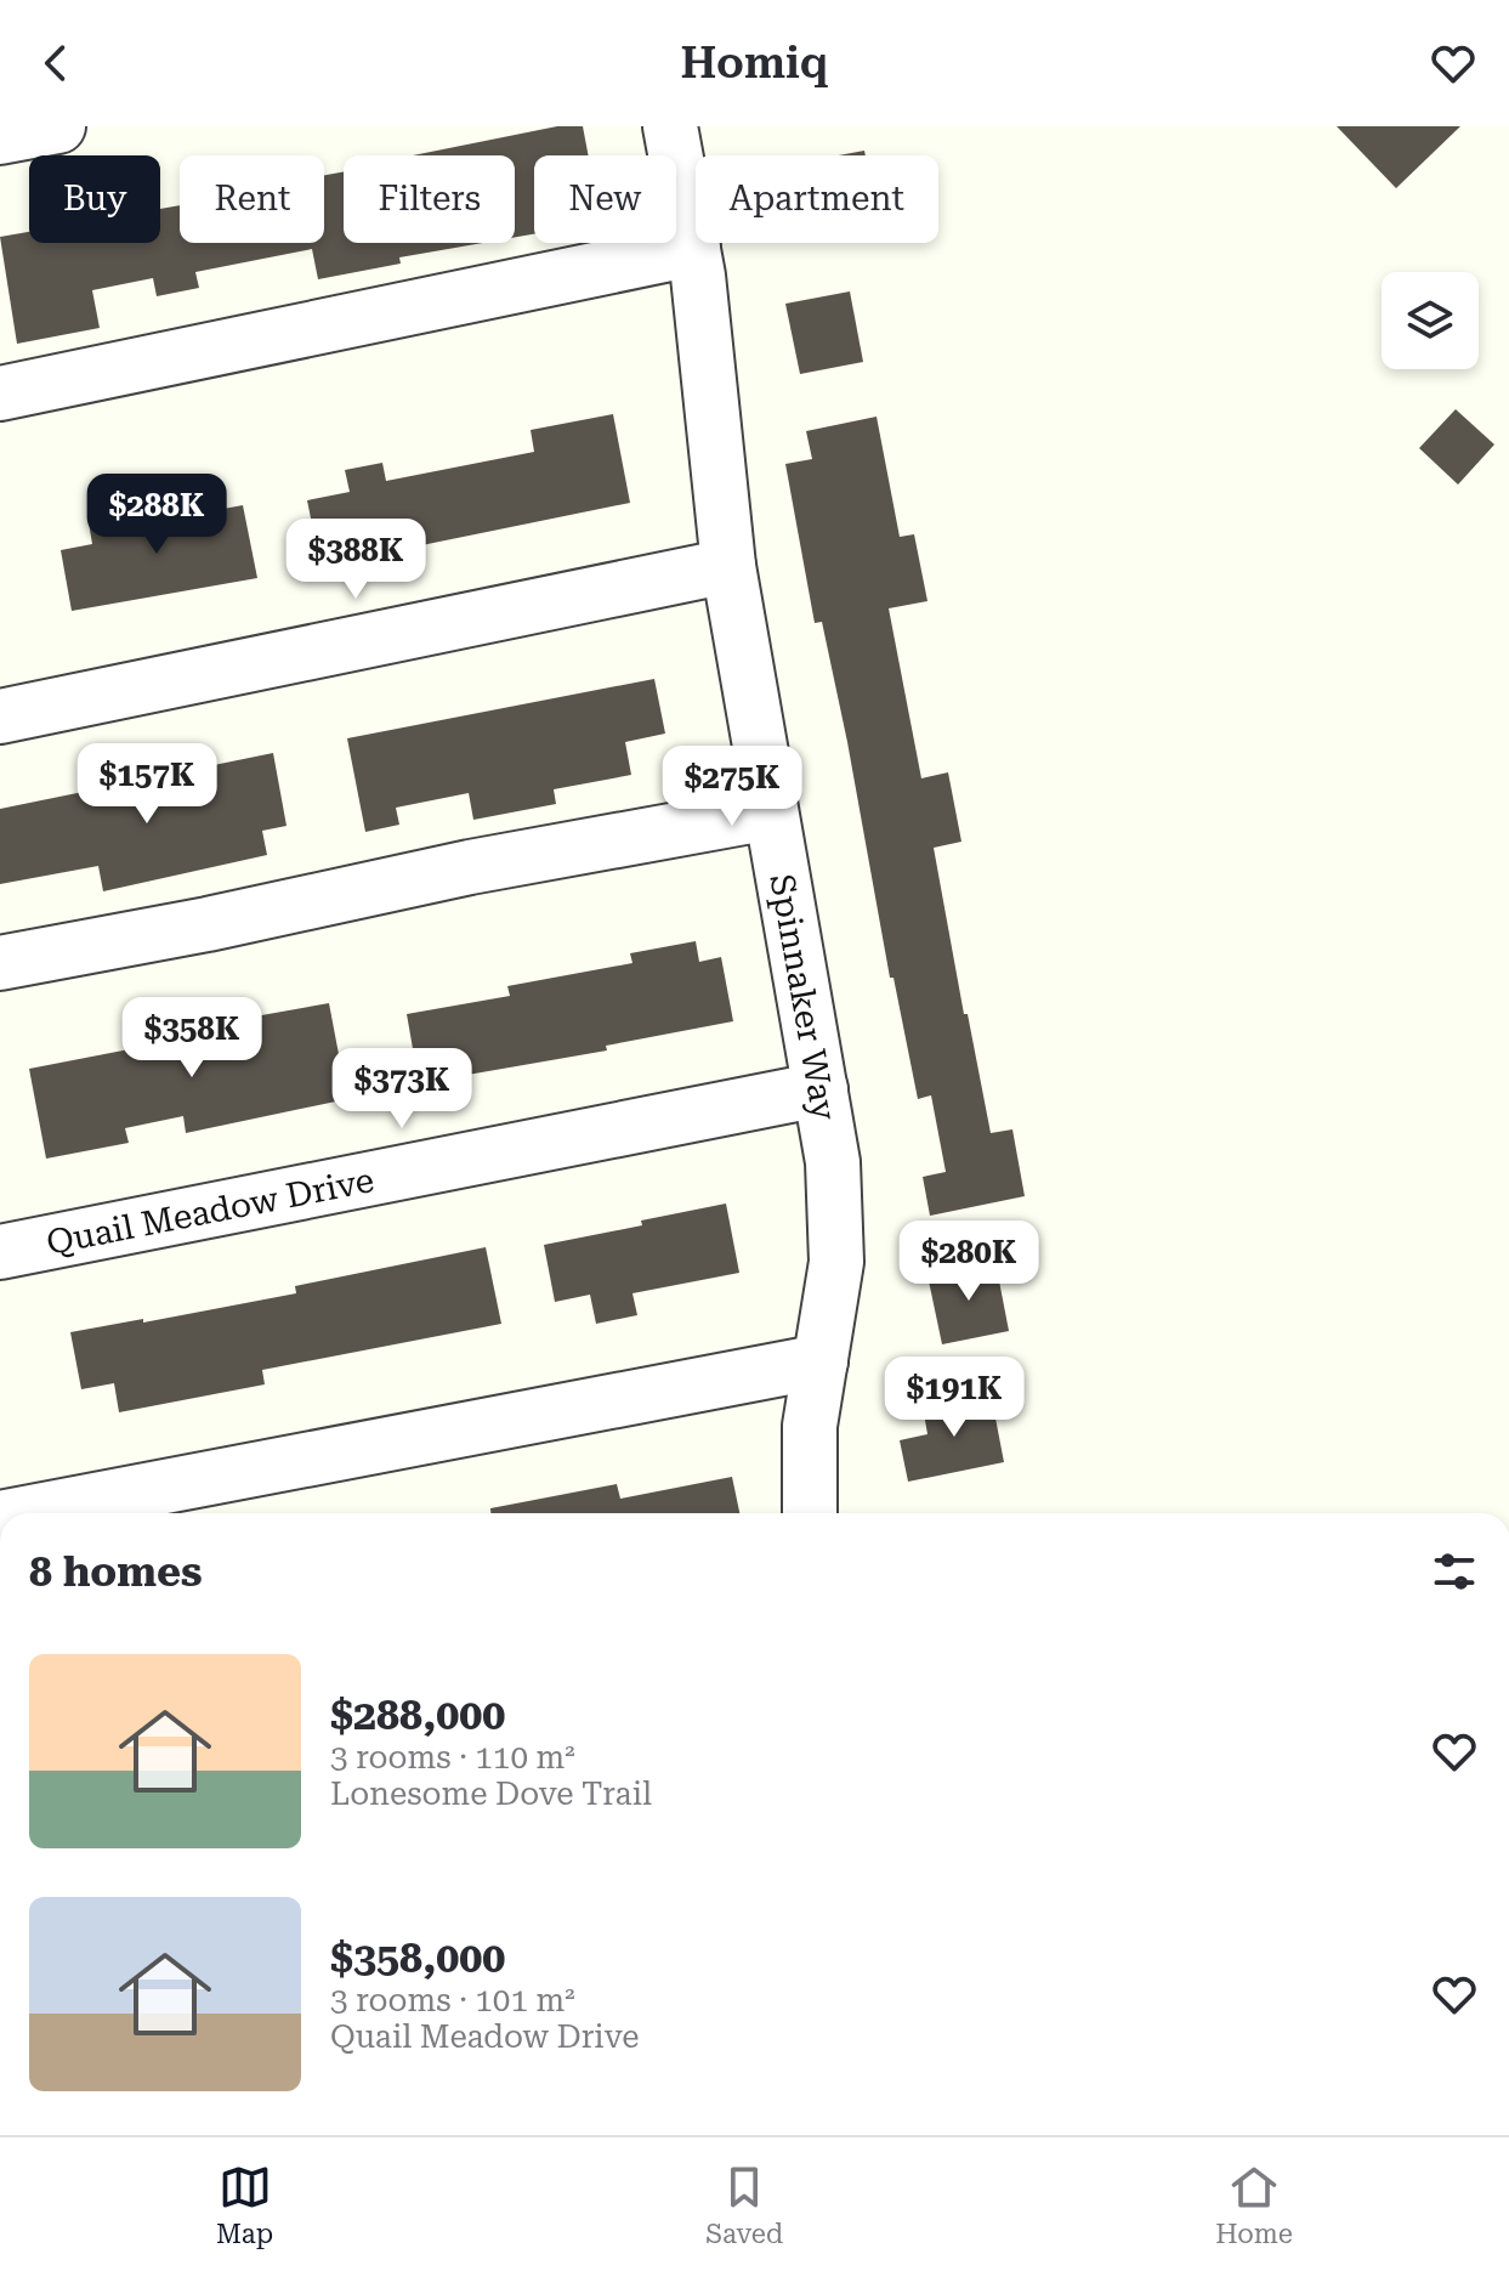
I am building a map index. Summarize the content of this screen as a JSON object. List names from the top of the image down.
{
  "streets": {
    "street": ["Spinnaker Way", "Quail Meadow Drive"]
  },
  "crossings": [
    ["Spinnaker Way", "Quail Meadow Drive"]
  ],
  "page": {
    "header": "Homiq",
    "chip": [
      "Buy",
      "Rent",
      "Filters",
      "New",
      "Apartment"
    ],
    "price": [
      "$288K",
      "$388K",
      "$157K",
      "$275K",
      "$358K",
      "$373K",
      "$280K",
      "$191K"
    ],
    "heading": "8 homes",
    "list": [
      {
        "name": "$288,000",
        "note": "3 rooms · 110 m² · Lonesome Dove Trail"
      },
      {
        "name": "$358,000",
        "note": "3 rooms · 101 m² · Quail Meadow Drive"
      }
    ],
    "tabs": ["Map", "Saved", "Home"]
  }
}
